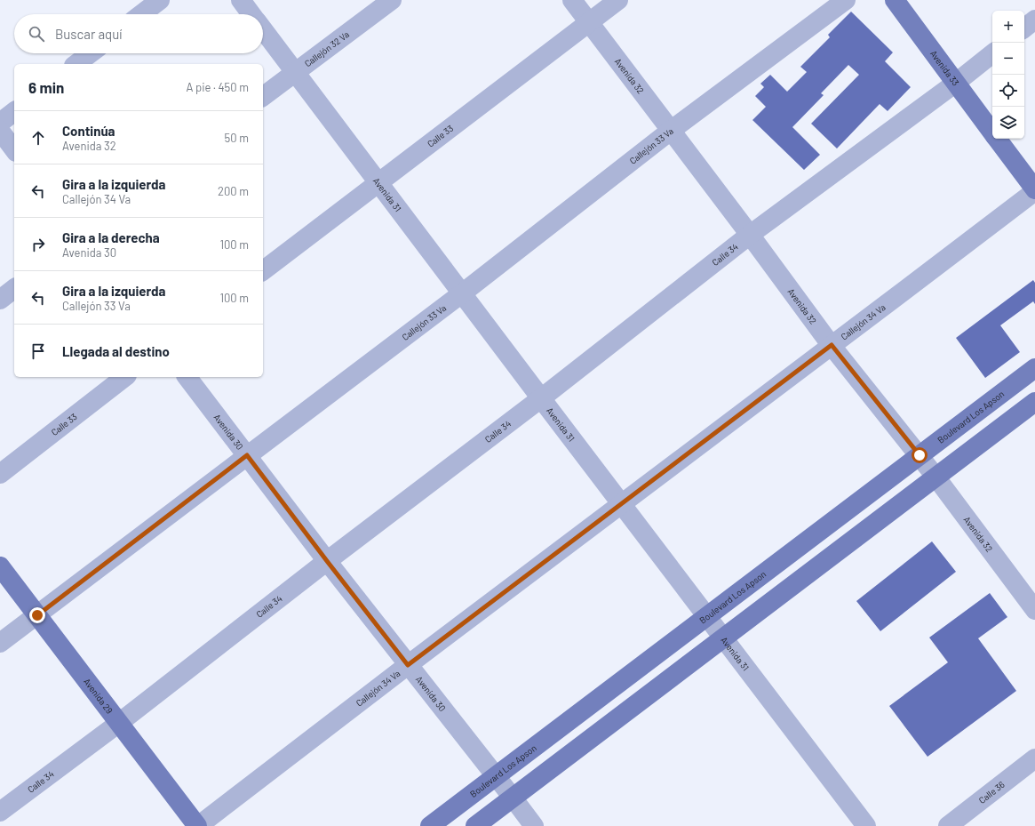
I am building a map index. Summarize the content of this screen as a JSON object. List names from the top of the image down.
{
  "streets": {
    "main road": ["Avenida 33", "Boulevard Los Apson", "Avenida 29"],
    "street": [
      "Callejón 32 Va",
      "Avenida 32",
      "Calle 33",
      "Callejón 33 Va",
      "Avenida 31",
      "Calle 34",
      "Callejón 34 Va",
      "Avenida 30",
      "Calle 36"
    ]
  },
  "crossings": [
    ["Callejón 32 Va", "Avenida 31"],
    ["Avenida 33", "Calle 34"],
    ["Avenida 33", "Callejón 34 Va"],
    ["Avenida 32", "Calle 33"],
    ["Avenida 32", "Callejón 33 Va"],
    ["Avenida 32", "Calle 34"],
    ["Avenida 32", "Callejón 34 Va"],
    ["Avenida 32", "Boulevard Los Apson"],
    ["Calle 33", "Avenida 31"],
    ["Callejón 33 Va", "Avenida 31"],
    ["Callejón 33 Va", "Avenida 30"],
    ["Callejón 33 Va", "Avenida 29"],
    ["Avenida 31", "Calle 34"],
    ["Avenida 31", "Callejón 34 Va"],
    ["Avenida 31", "Boulevard Los Apson"],
    ["Calle 34", "Avenida 30"],
    ["Calle 34", "Avenida 29"],
    ["Callejón 34 Va", "Avenida 30"],
    ["Callejón 34 Va", "Avenida 29"],
    ["Boulevard Los Apson", "Avenida 30"]
  ],
  "page": {
    "map_buttons": ["+", "−"],
    "search": "Buscar aquí",
    "heading": ["6 min", "A pie · 450 m"],
    "list": [
      ["Continúa", "Avenida 32", "50 m"],
      ["Gira a la izquierda", "Callejón 34 Va", "200 m"],
      ["Gira a la derecha", "Avenida 30", "100 m"],
      ["Gira a la izquierda", "Callejón 33 Va", "100 m"],
      "Llegada al destino"
    ]
  }
}
